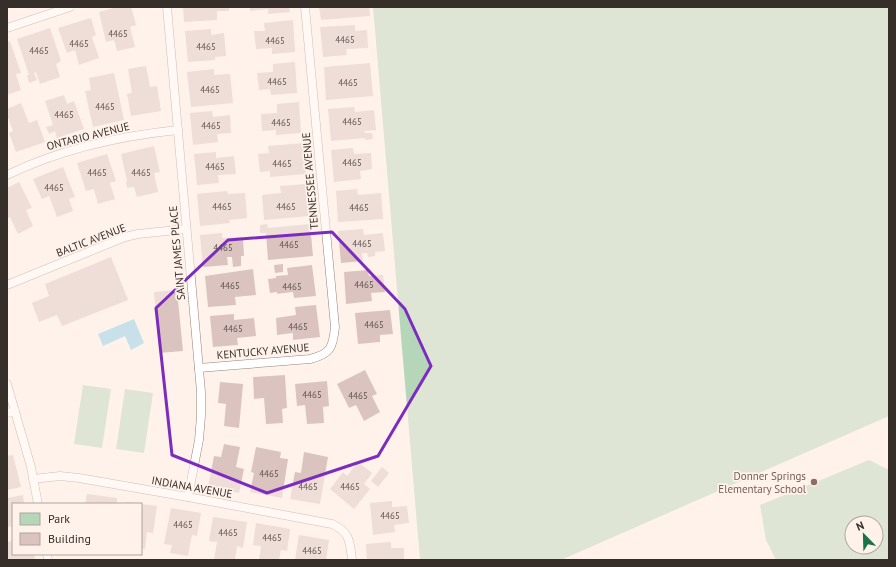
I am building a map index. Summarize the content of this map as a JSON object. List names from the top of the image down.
{
  "streets": {
    "lane": [
      "ONTARIO AVENUE",
      "TENNESSEE AVENUE",
      "BALTIC AVENUE",
      "SAINT JAMES PLACE",
      "KENTUCKY AVENUE",
      "INDIANA AVENUE"
    ]
  },
  "crossings": [
    ["ONTARIO AVENUE", "SAINT JAMES PLACE"],
    ["TENNESSEE AVENUE", "KENTUCKY AVENUE"],
    ["BALTIC AVENUE", "SAINT JAMES PLACE"],
    ["SAINT JAMES PLACE", "KENTUCKY AVENUE"],
    ["SAINT JAMES PLACE", "INDIANA AVENUE"]
  ],
  "places": ["Donner Springs Elementary School"],
  "house_numbers": [
    "4465",
    "4465",
    "4465",
    "4465",
    "4465",
    "4465",
    "4465",
    "4465",
    "4465",
    "4465",
    "4465",
    "4465",
    "4465",
    "4465",
    "4465",
    "4465",
    "4465",
    "4465",
    "4465",
    "4465",
    "4465",
    "4465",
    "4465",
    "4465",
    "4465",
    "4465",
    "4465",
    "4465",
    "4465",
    "4465",
    "4465",
    "4465",
    "4465",
    "4465",
    "4465",
    "4465",
    "4465",
    "4465",
    "4465",
    "4465",
    "4465",
    "4465"
  ],
  "legend": ["Park", "Building"],
  "north": "top left"
}
